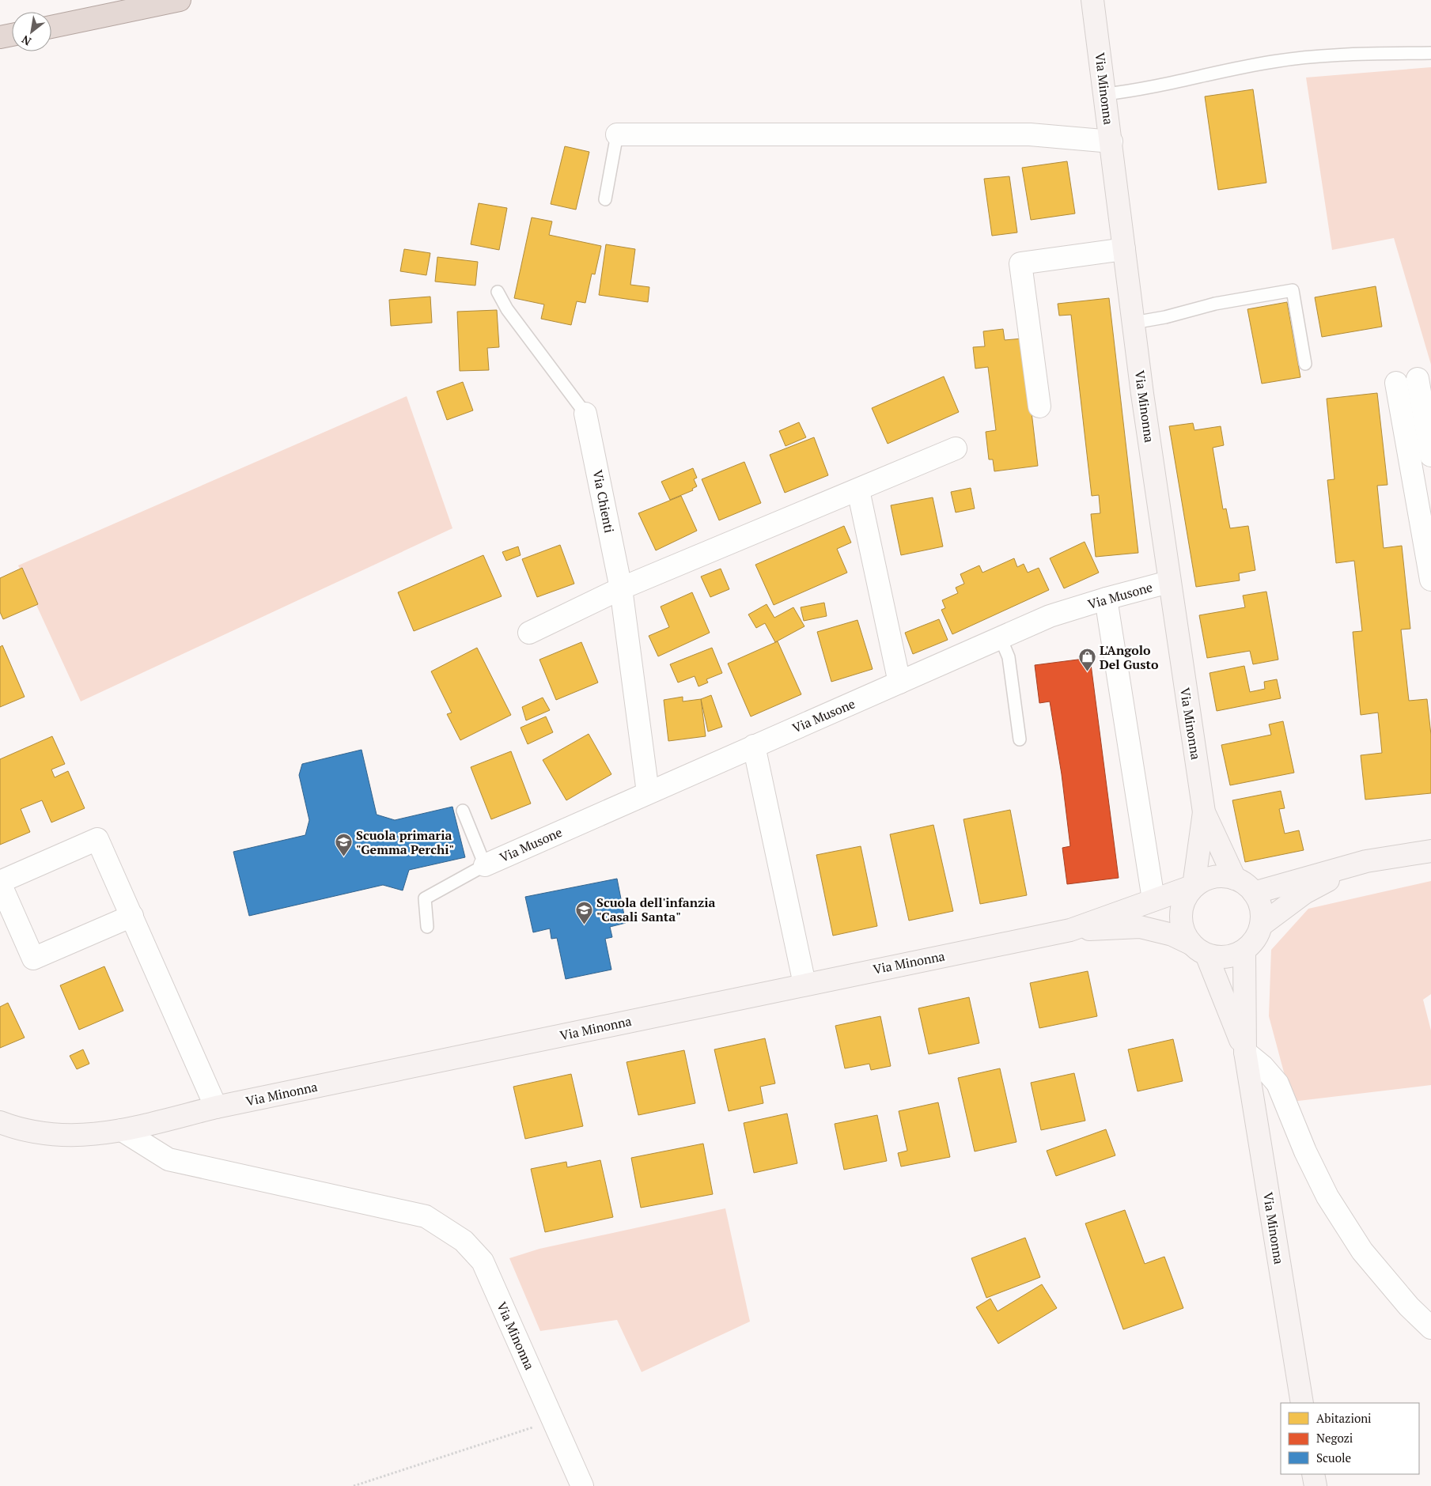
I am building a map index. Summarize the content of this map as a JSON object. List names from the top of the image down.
{
  "streets": {
    "main road": ["Via Minonna"],
    "street": ["Via Chienti", "Via Musone"]
  },
  "crossings": [
    ["Via Minonna", "Via Musone"],
    ["Via Chienti", "Via Musone"]
  ],
  "places": {
    "shop": ["L'Angolo Del Gusto"],
    "school or university": ["Scuola primaria \"Gemma Perchi\"", "Scuola dell'infanzia \"Casali Santa\""]
  },
  "legend": ["Abitazioni", "Negozi", "Scuole"],
  "north": "bottom left"
}
